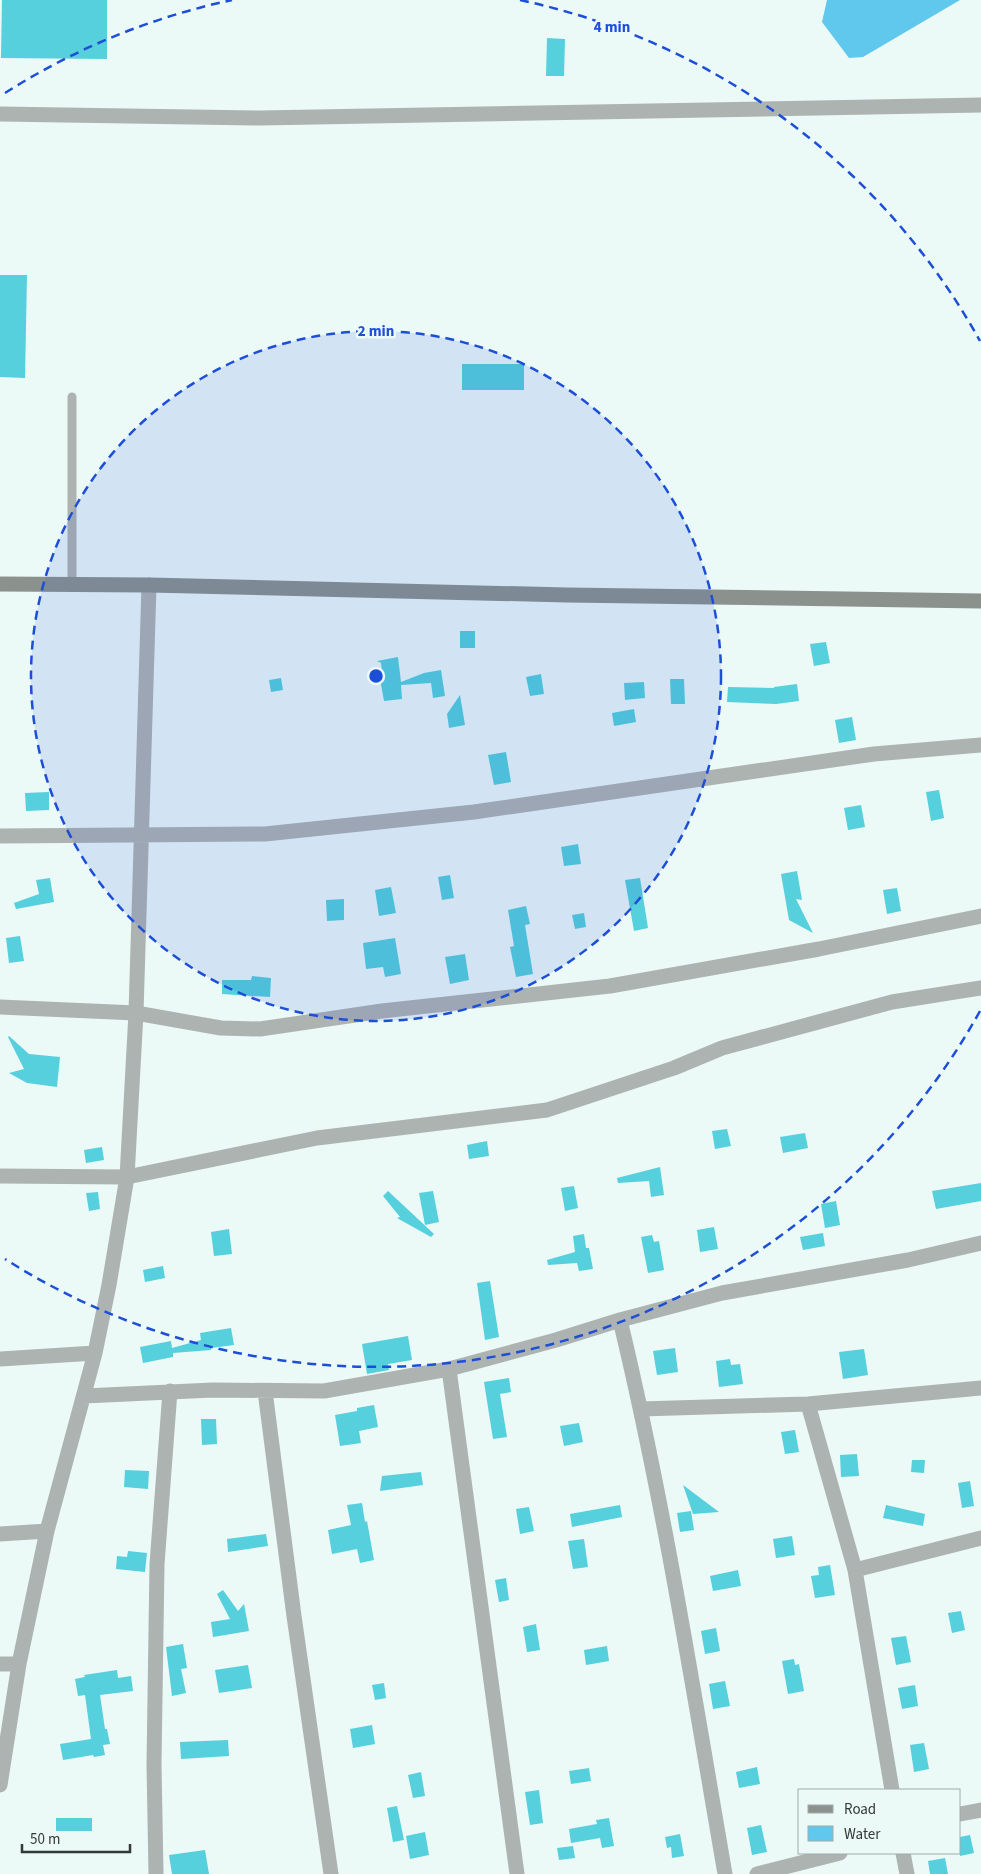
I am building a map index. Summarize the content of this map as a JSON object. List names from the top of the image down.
{
  "legend": ["Road", "Water"],
  "scale_bar": "50 m",
  "rings": ["4 min", "2 min"]
}
